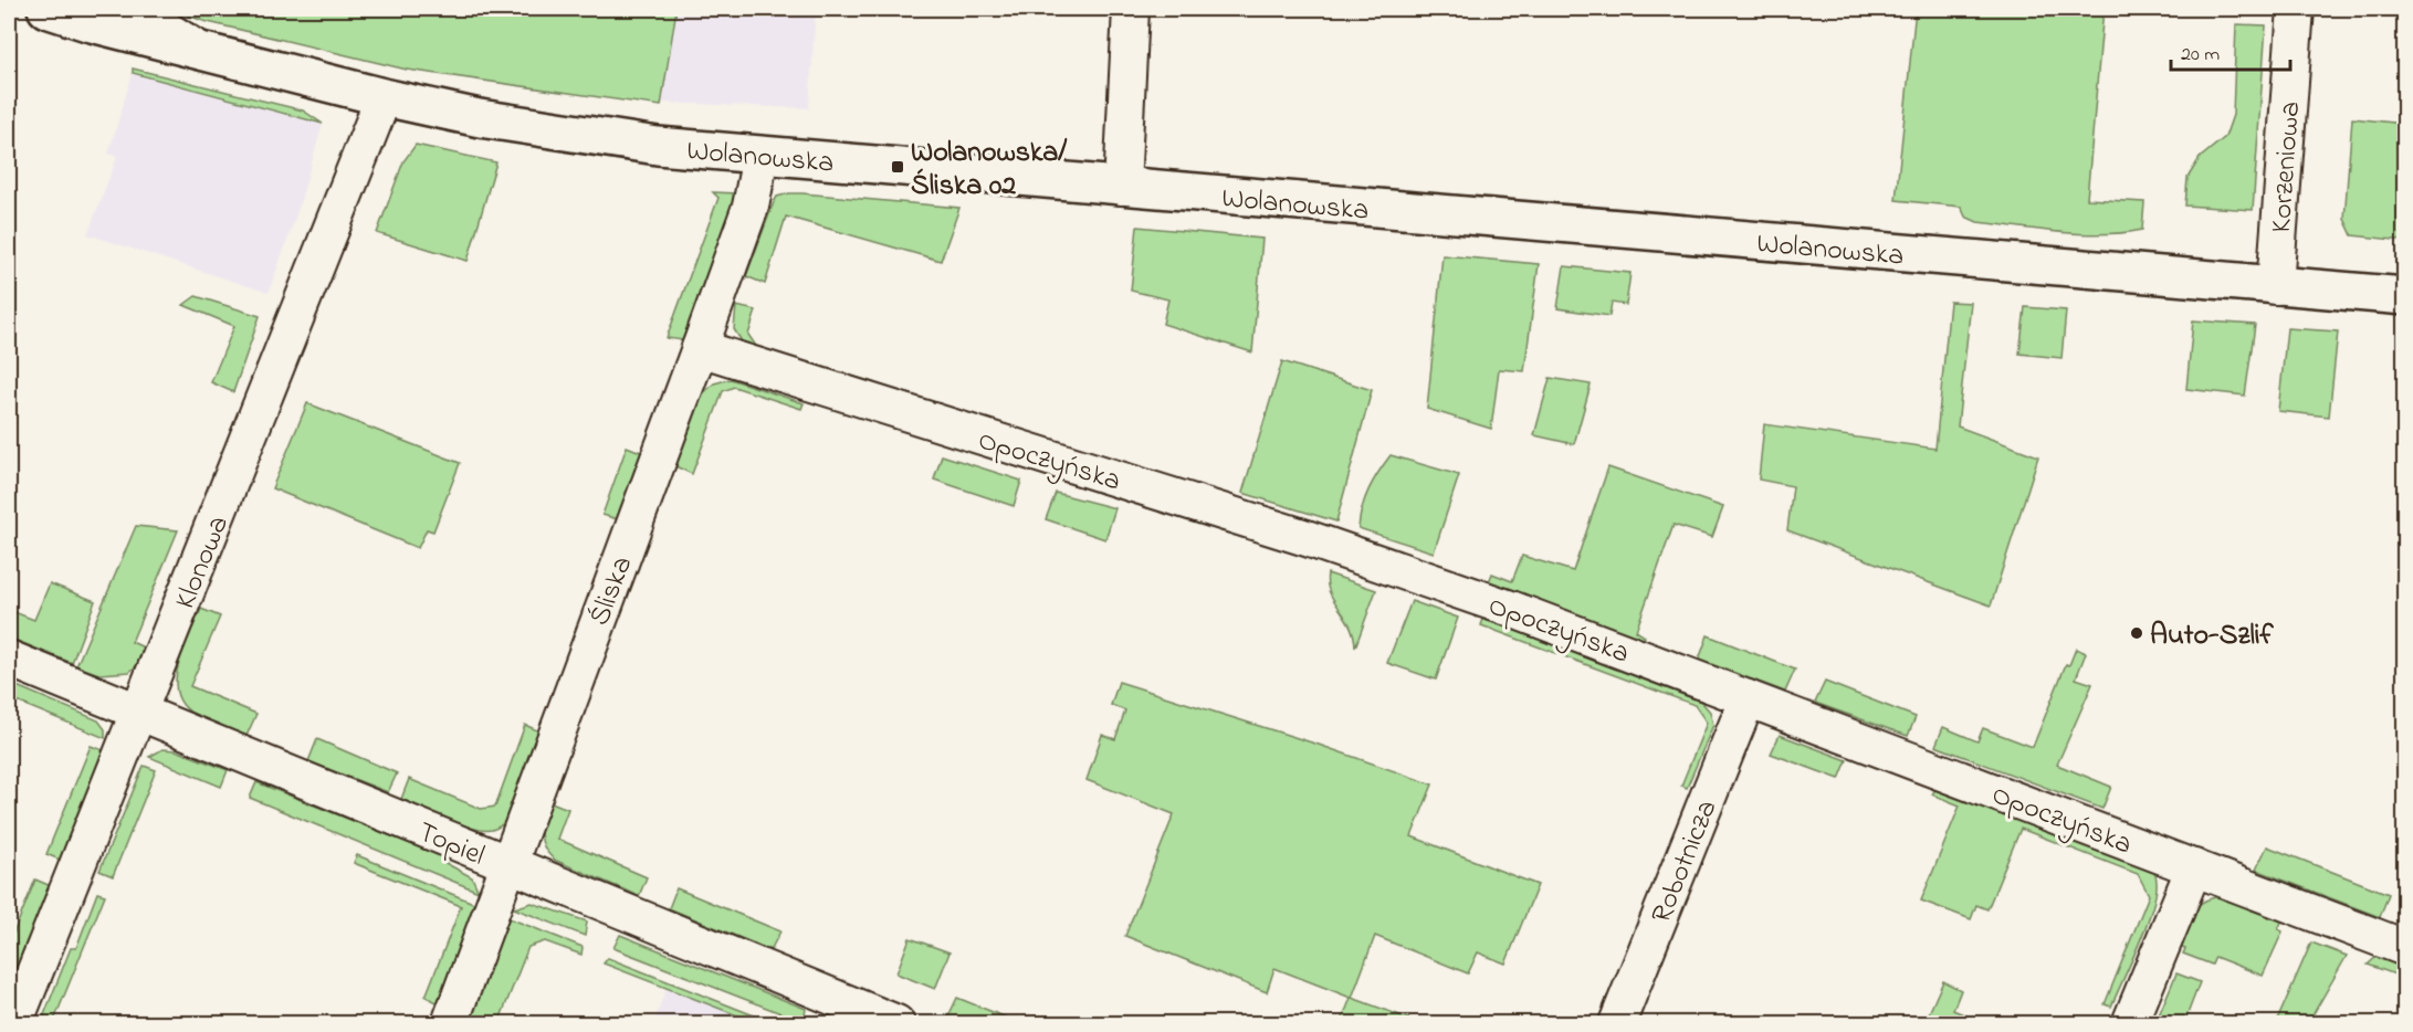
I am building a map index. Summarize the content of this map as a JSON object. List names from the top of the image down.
{
  "streets": {
    "street": [
      "Wolanowska",
      "Korzeniowa",
      "Opoczyńska",
      "Klonowa",
      "Śliska",
      "Topiel",
      "Robotnicza"
    ]
  },
  "crossings": [
    ["Wolanowska", "Korzeniowa"],
    ["Wolanowska", "Klonowa"],
    ["Wolanowska", "Śliska"],
    ["Opoczyńska", "Śliska"],
    ["Opoczyńska", "Robotnicza"],
    ["Klonowa", "Topiel"],
    ["Śliska", "Topiel"]
  ],
  "places": {
    "transit": ["Wolanowska/ Śliska 02"],
    "other": ["Auto-Szlif"]
  },
  "scale_bar": "20 m"
}
